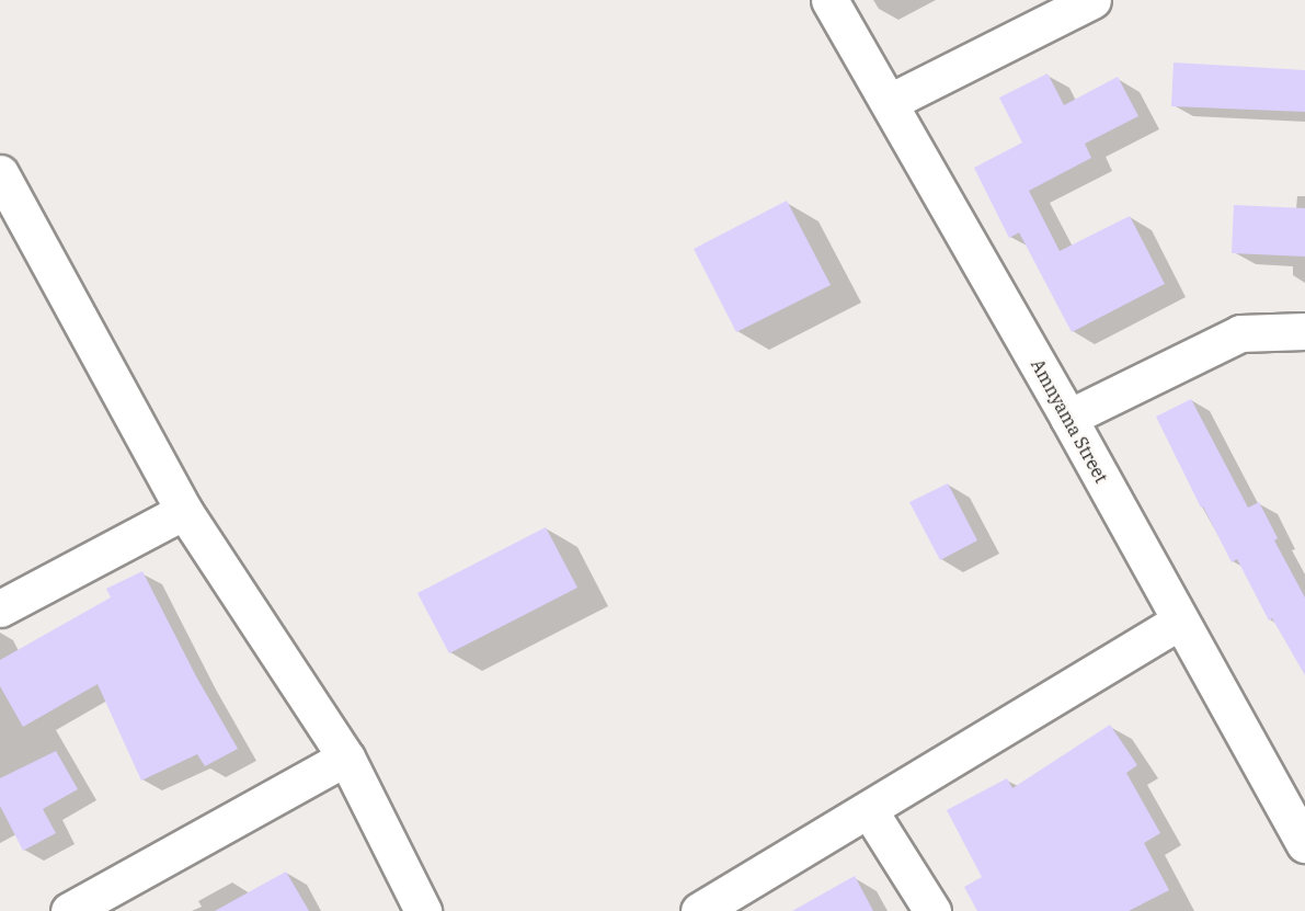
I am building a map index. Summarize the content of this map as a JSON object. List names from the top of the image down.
{
  "streets": {
    "street": ["Amnyama Street"]
  }
}
